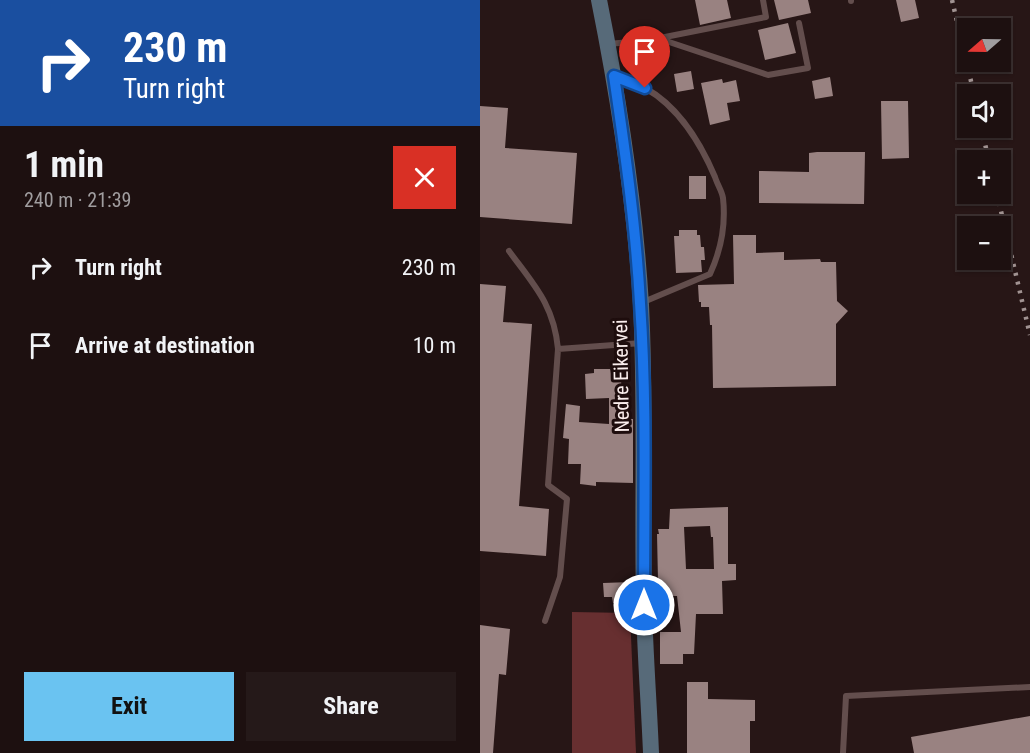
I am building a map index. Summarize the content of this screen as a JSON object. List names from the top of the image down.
{
  "streets": {
    "main road": ["Nedre Eikervei"]
  },
  "north": "left",
  "page": {
    "turn": ["230 m", "Turn right"],
    "map_buttons": ["+", "−"],
    "heading": ["1 min", "240 m · 21:39"],
    "list": [
      {
        "name": "Turn right",
        "value": "230 m"
      },
      {
        "name": "Arrive at destination",
        "value": "10 m"
      }
    ],
    "buttons": ["Exit", "Share"]
  }
}
